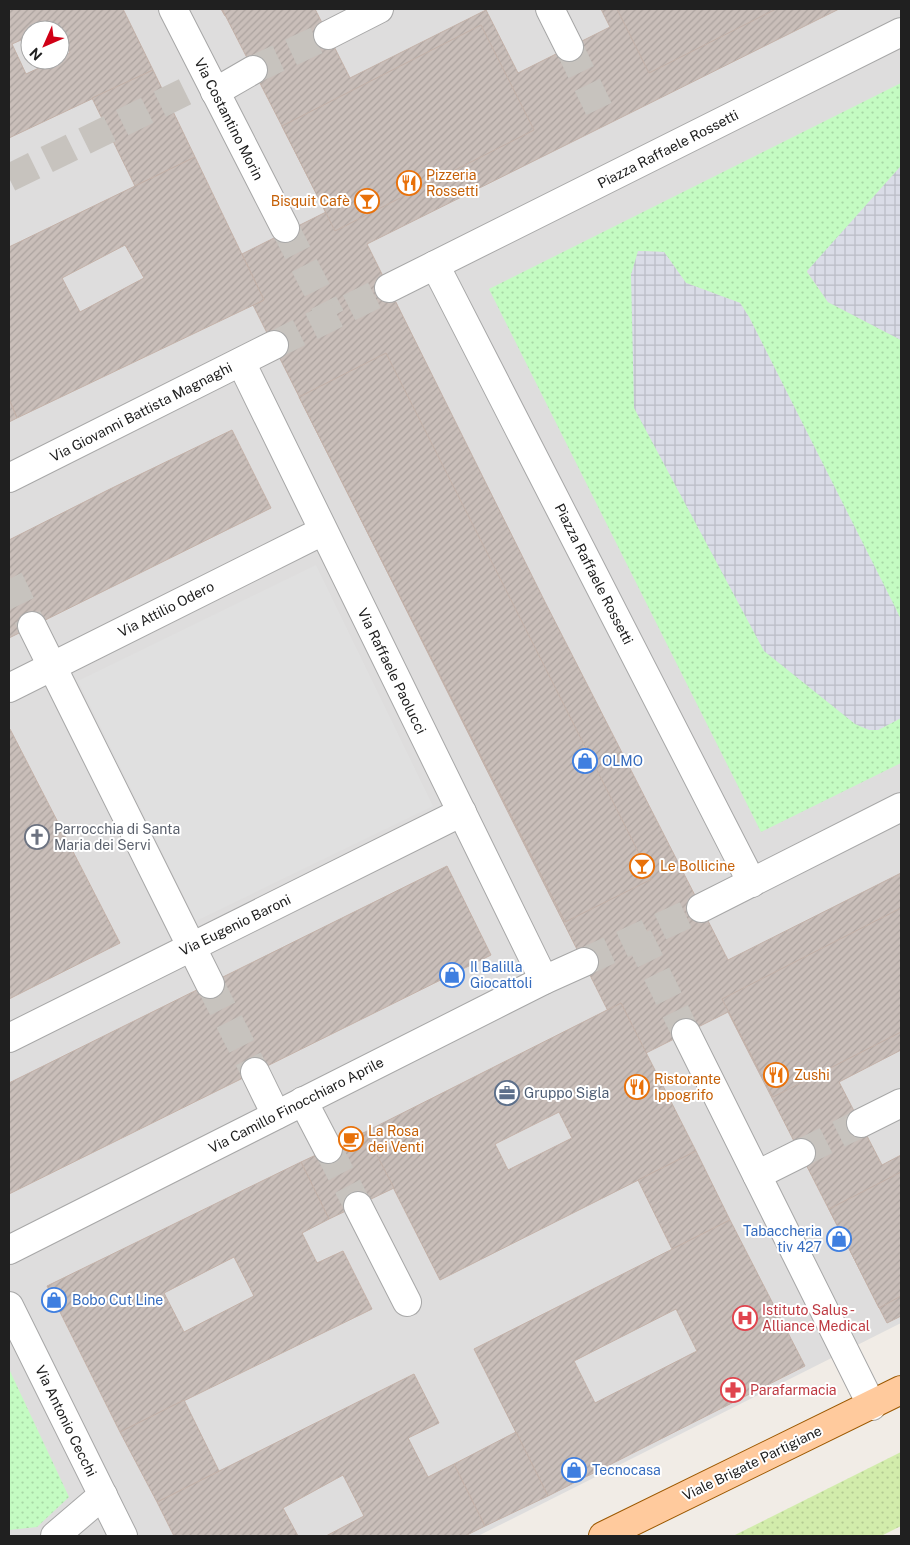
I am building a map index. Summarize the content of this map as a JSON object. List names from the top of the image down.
{
  "streets": {
    "main road": ["Viale Brigate Partigiane"],
    "street": [
      "Via Costantino Morin",
      "Piazza Raffaele Rossetti",
      "Via Giovanni Battista Magnaghi",
      "Via Attilio Odero",
      "Via Raffaele Paolucci",
      "Via Eugenio Baroni",
      "Via Camillo Finocchiaro Aprile",
      "Via Antonio Cecchi"
    ]
  },
  "crossings": [
    ["Via Giovanni Battista Magnaghi", "Via Raffaele Paolucci"],
    ["Via Attilio Odero", "Via Raffaele Paolucci"],
    ["Via Raffaele Paolucci", "Via Eugenio Baroni"],
    ["Via Raffaele Paolucci", "Via Camillo Finocchiaro Aprile"]
  ],
  "places": {
    "restaurant": ["Pizzeria Rossetti", "Zushi", "Ristorante Ippogrifo"],
    "bar": ["Bisquit Cafè", "Le Bollicine"],
    "shop": [
      "OLMO",
      "Il Balilla Giocattoli",
      "Tabaccheria tiv 427",
      "Bobo Cut Line",
      "Tecnocasa"
    ],
    "church": ["Parrocchia di Santa Maria dei Servi"],
    "office": ["Gruppo Sigla"],
    "cafe": ["La Rosa dei Venti"],
    "hospital": ["Istituto Salus - Alliance Medical"],
    "pharmacy": ["Parafarmacia"]
  },
  "north": "bottom left"
}
